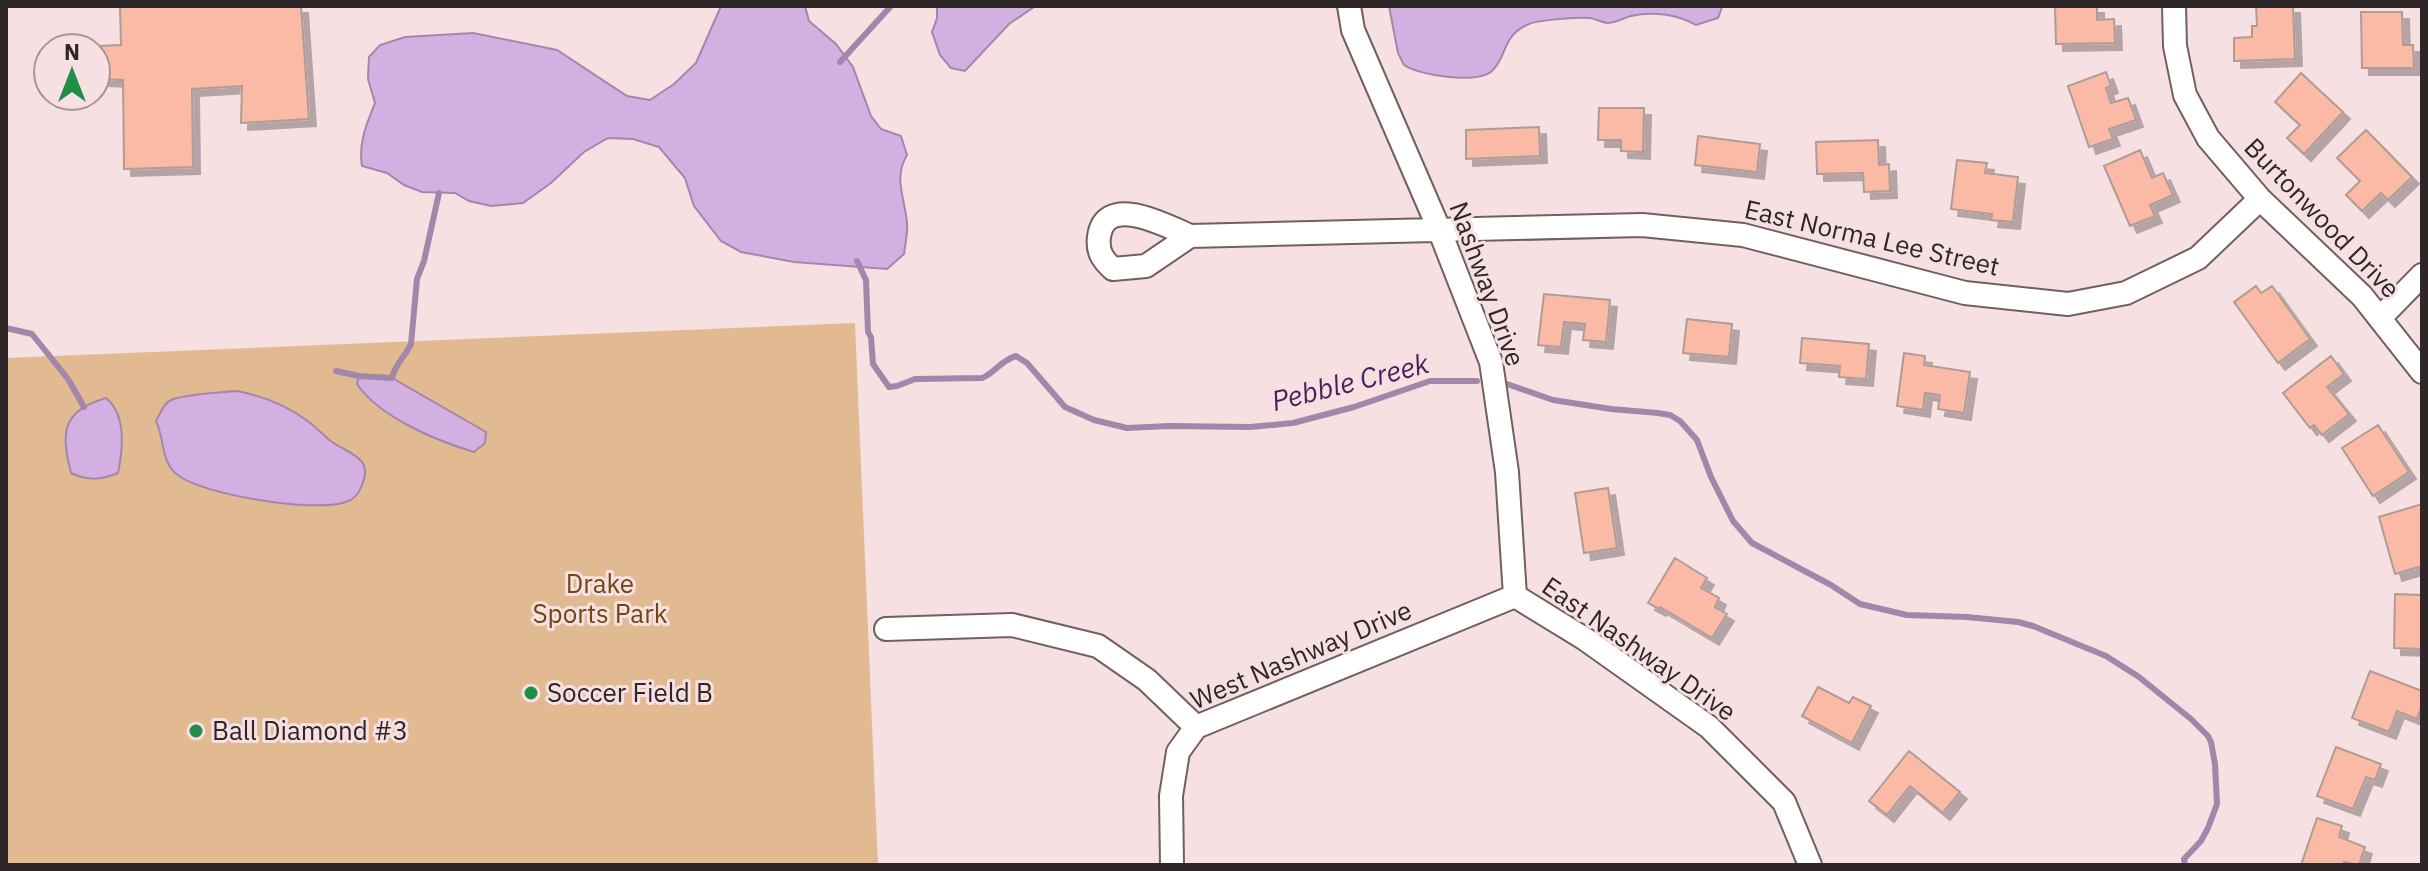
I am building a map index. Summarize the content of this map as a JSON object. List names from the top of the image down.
{
  "streets": {
    "street": [
      "Burtonwood Drive",
      "East Norma Lee Street",
      "Nashway Drive",
      "East Nashway Drive",
      "West Nashway Drive"
    ]
  },
  "crossings": [
    ["Burtonwood Drive", "East Norma Lee Street"],
    ["East Norma Lee Street", "Nashway Drive"],
    ["Nashway Drive", "East Nashway Drive"],
    ["Nashway Drive", "West Nashway Drive"],
    ["East Nashway Drive", "West Nashway Drive"]
  ],
  "water": ["Pebble Creek"],
  "parks": ["Drake Sports Park"],
  "places": ["Soccer Field B", "Ball Diamond #3"],
  "north": "top"
}
